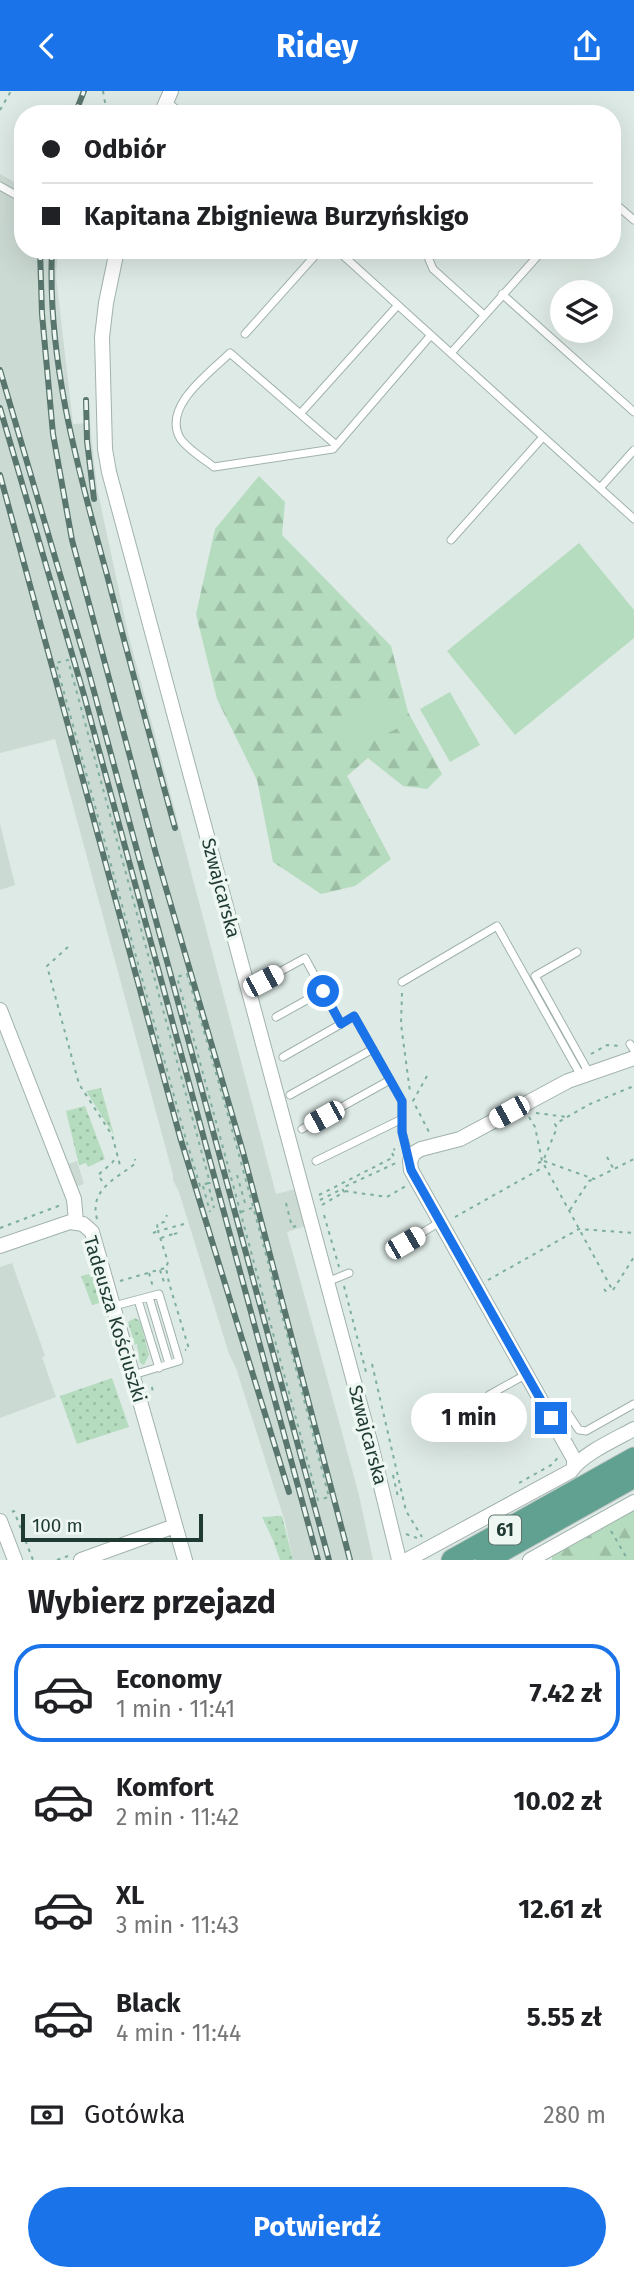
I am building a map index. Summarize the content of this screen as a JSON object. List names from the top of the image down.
{
  "streets": {
    "main road": ["61"],
    "street": ["Szwajcarska", "Tadeusza Kościuszki"]
  },
  "scale_bar": "100 m",
  "page": {
    "header": "Ridey",
    "banner": ["Odbiór", "Kapitana Zbigniewa Burzyńskigo"],
    "bubble": "1 min",
    "scale": "100 m",
    "heading": "Wybierz przejazd",
    "list": [
      {
        "name": "Economy",
        "note": "1 min · 11:41",
        "value": "7.42 zł"
      },
      {
        "name": "Komfort",
        "note": "2 min · 11:42",
        "value": "10.02 zł"
      },
      {
        "name": "XL",
        "note": "3 min · 11:43",
        "value": "12.61 zł"
      },
      {
        "name": "Black",
        "note": "4 min · 11:44",
        "value": "5.55 zł"
      }
    ],
    "pay": ["Gotówka", "280 m"],
    "buttons": "Potwierdź"
  }
}
